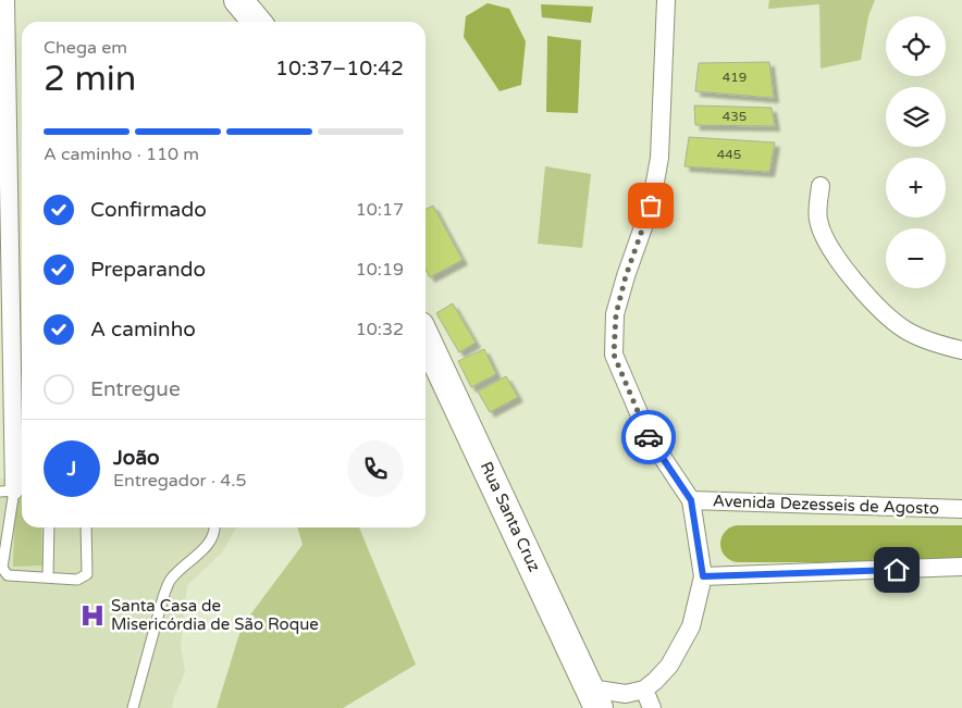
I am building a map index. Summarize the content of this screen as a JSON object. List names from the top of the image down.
{
  "streets": {
    "main road": ["Rua Santa Cruz"],
    "street": ["Avenida Dezesseis de Agosto"]
  },
  "places": {
    "hospital": ["Santa Casa de Misericórdia de São Roque"]
  },
  "house_numbers": ["419", "435", "445"],
  "page": {
    "map_buttons": ["+", "−"],
    "heading": ["2 min", "Chega em", "10:37–10:42"],
    "panel": ["João", "Entregador · 4.5"],
    "bar": "A caminho · 110 m",
    "list": [
      ["Confirmado", "10:17"],
      ["Preparando", "10:19"],
      ["A caminho", "10:32"],
      "Entregue"
    ],
    "round": "J"
  }
}
